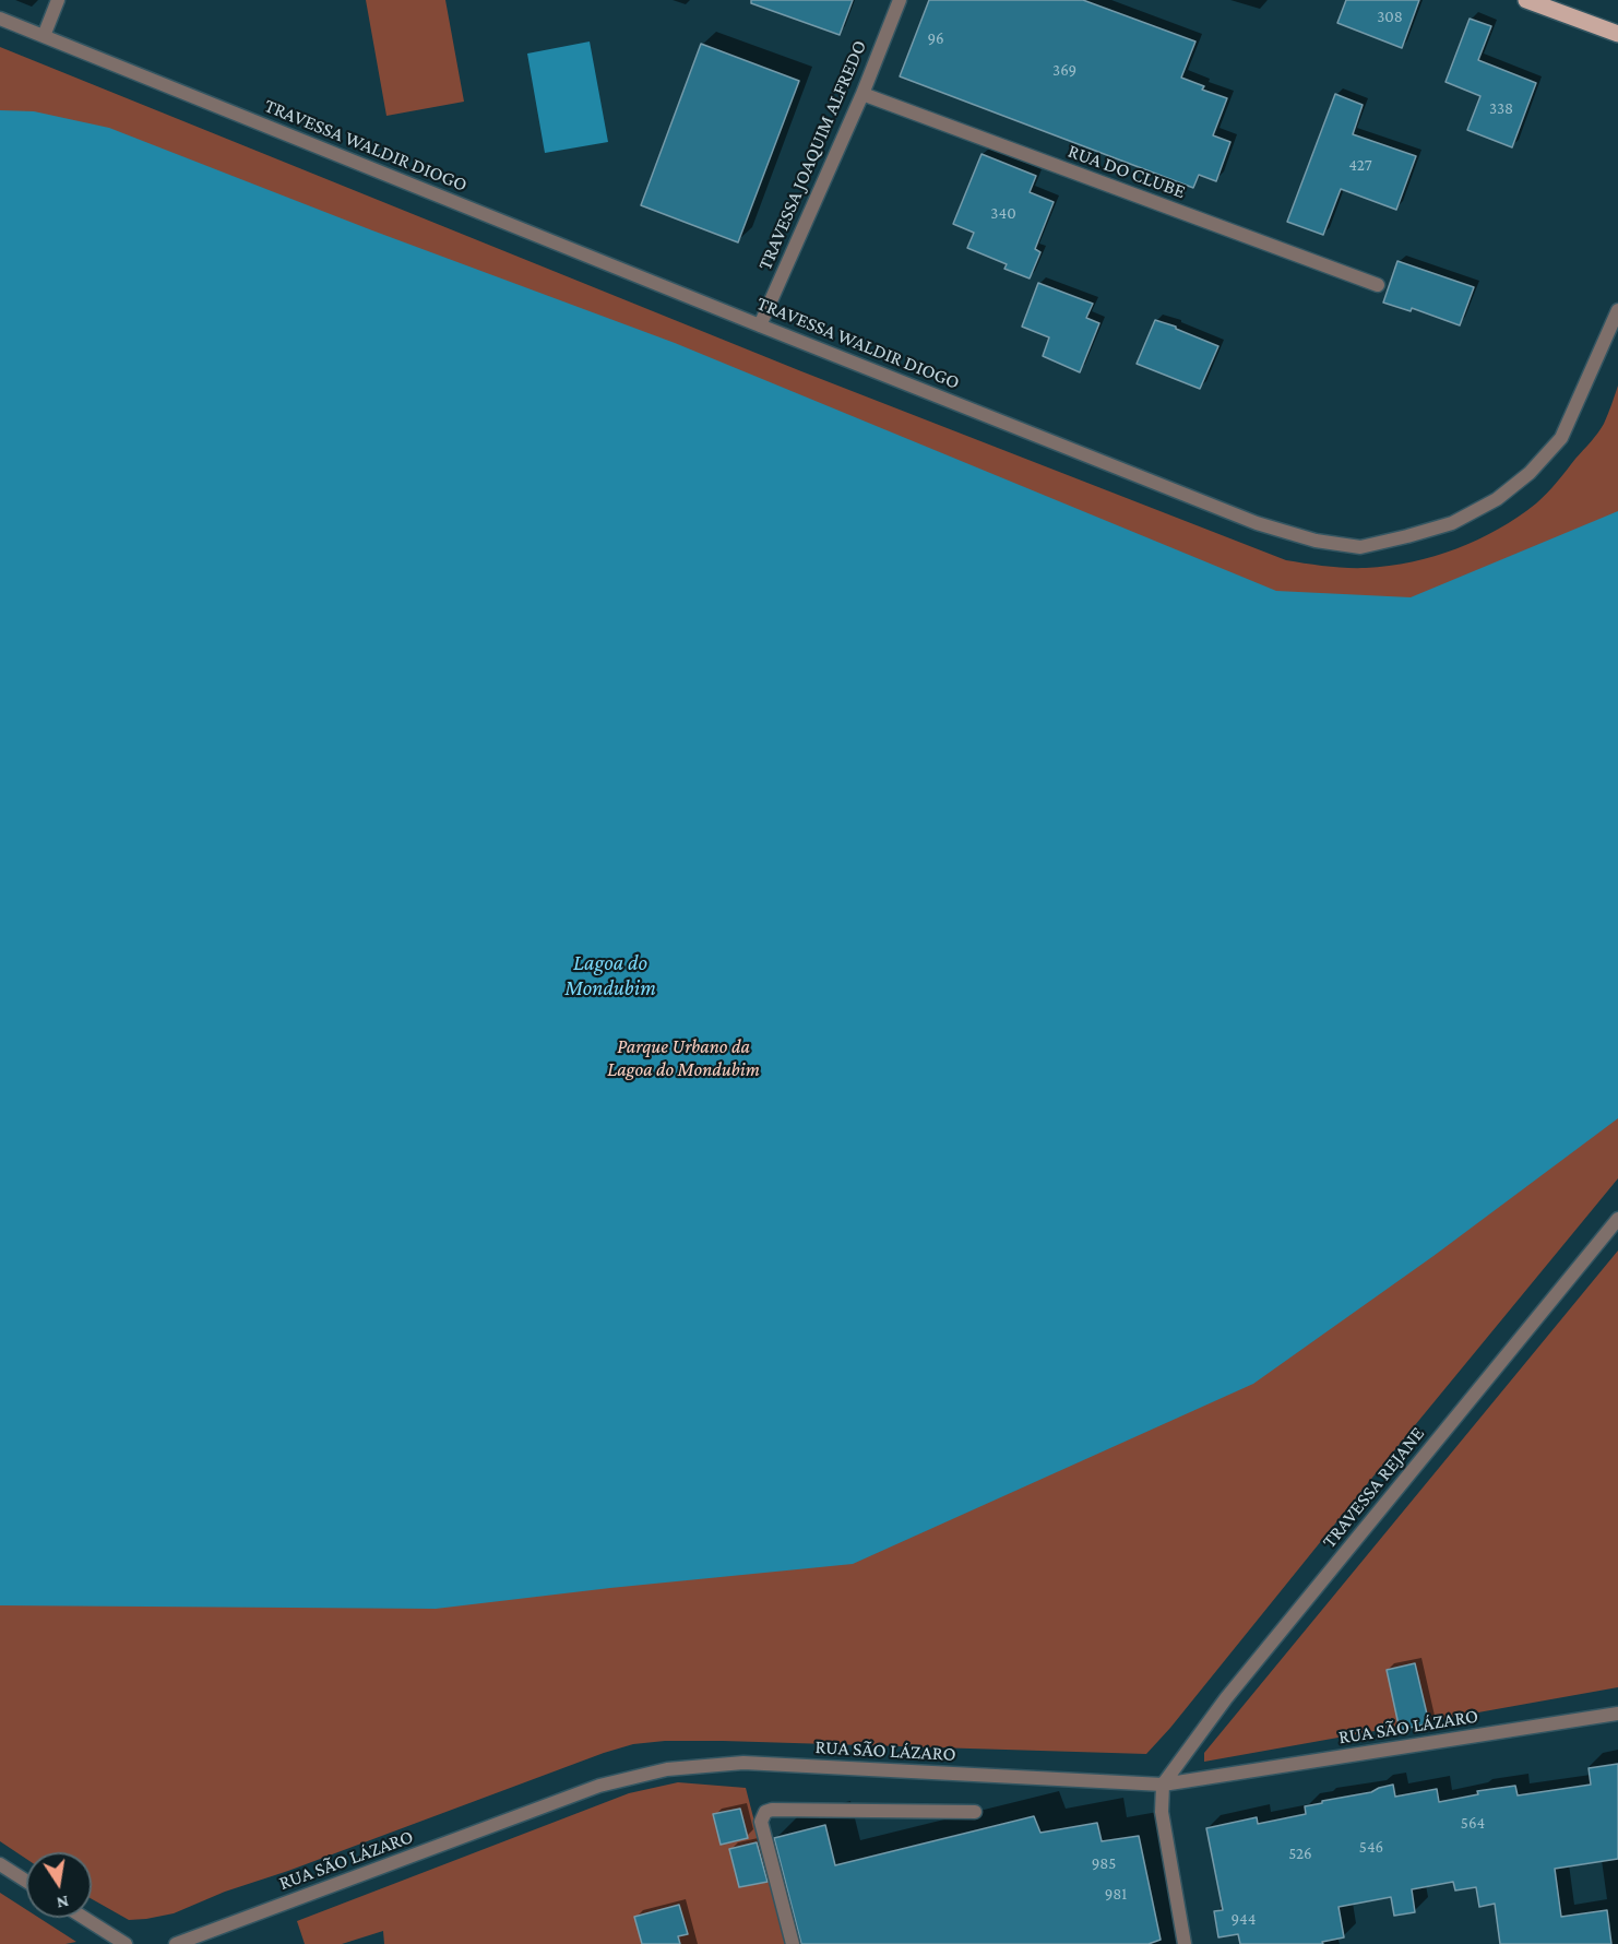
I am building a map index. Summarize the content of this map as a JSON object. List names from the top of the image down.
{
  "streets": {
    "street": [
      "TRAVESSA WALDIR DIOGO",
      "TRAVESSA JOAQUIM ALFREDO",
      "RUA DO CLUBE",
      "TRAVESSA REJANE",
      "RUA SÃO LÁZARO"
    ]
  },
  "crossings": [
    ["TRAVESSA WALDIR DIOGO", "TRAVESSA JOAQUIM ALFREDO"],
    ["TRAVESSA JOAQUIM ALFREDO", "RUA DO CLUBE"],
    ["TRAVESSA REJANE", "RUA SÃO LÁZARO"]
  ],
  "water": ["Lagoa do Mondubim"],
  "parks": ["Parque Urbano da Lagoa do Mondubim"],
  "house_numbers": [
    "308",
    "96",
    "369",
    "338",
    "427",
    "340",
    "564",
    "546",
    "526",
    "985",
    "981",
    "944"
  ],
  "north": "bottom"
}
